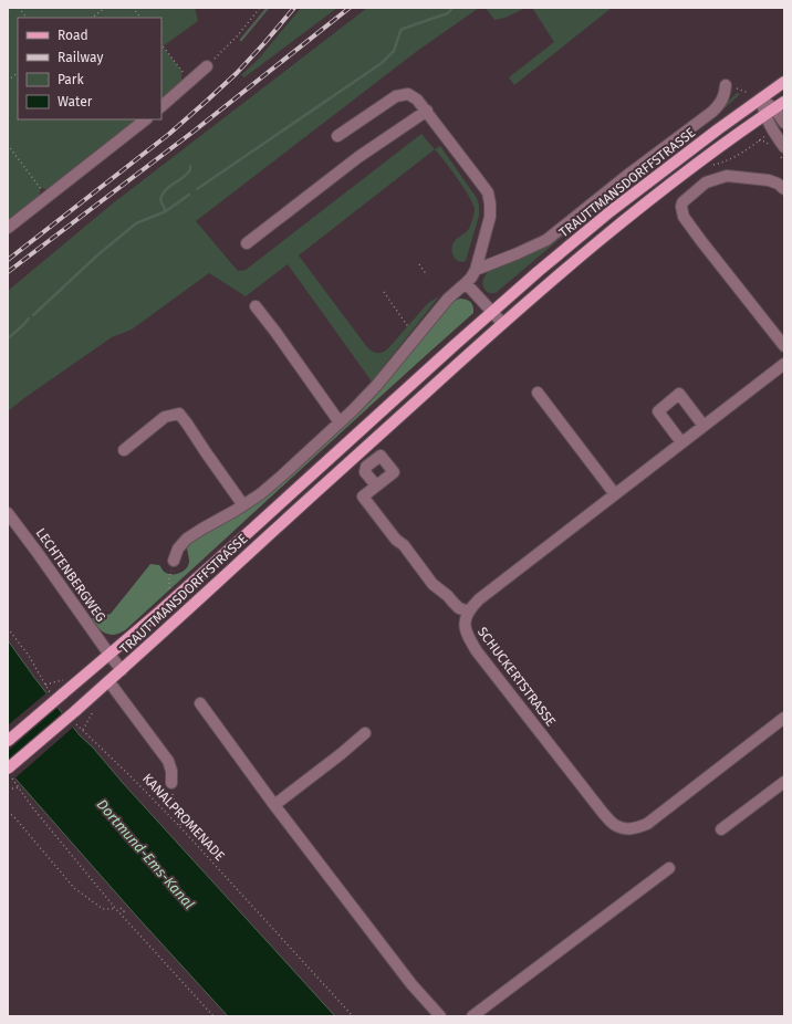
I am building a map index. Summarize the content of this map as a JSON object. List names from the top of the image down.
{
  "streets": {
    "main road": ["TRAUTTMANSDORFFSTRASSE"],
    "street": ["LECHTENBERGWEG", "SCHUCKERTSTRASSE"],
    "path": ["KANALPROMENADE"]
  },
  "crossings": [
    ["TRAUTTMANSDORFFSTRASSE", "LECHTENBERGWEG"]
  ],
  "water": ["Dortmund-Ems-Kanal"],
  "legend": [
    "Road",
    "Railway",
    "Park",
    "Water"
  ]
}
